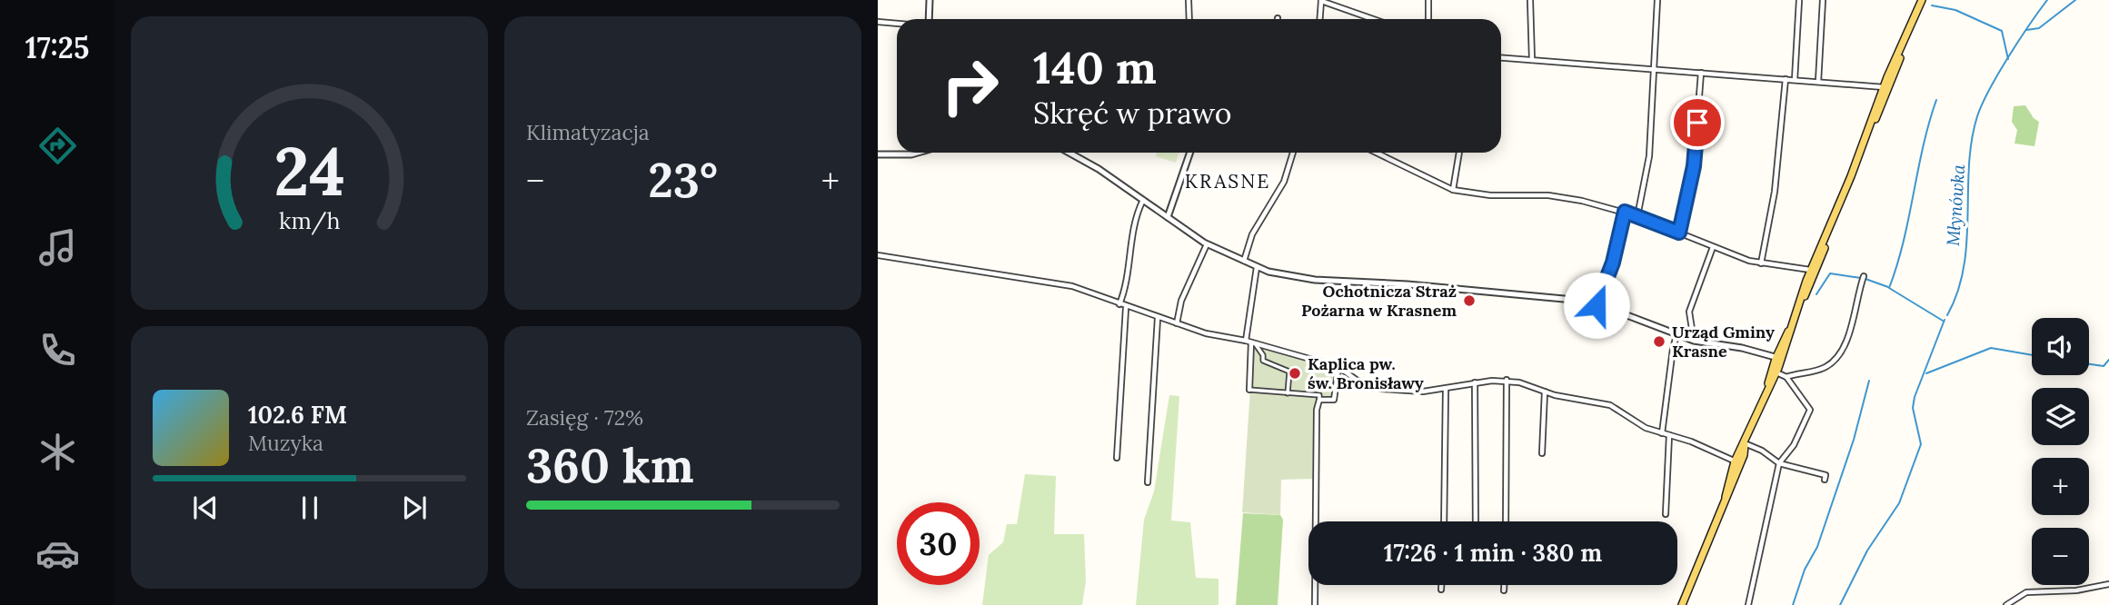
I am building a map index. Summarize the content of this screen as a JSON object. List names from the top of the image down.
{
  "districts": ["KRASNE"],
  "water": ["Młynówka"],
  "places": ["Ochotnicza Straż Pożarna w Krasnem", "Urząd Gminy Krasne", "Kaplica pw. św. Bronisławy"],
  "page": {
    "tabs": "17:25",
    "tile": [
      "Klimatyzacja",
      ["Zasięg · 72%", "360 km"]
    ],
    "turn": ["140 m", "Skręć w prawo"],
    "heat": ["−", "23°", "+"],
    "map_buttons": ["+", "−"],
    "song": ["102.6 FM", "Muzyka"],
    "limit": "30",
    "trip": "17:26 · 1 min · 380 m",
    "gauge": ["24", "km/h"]
  }
}
